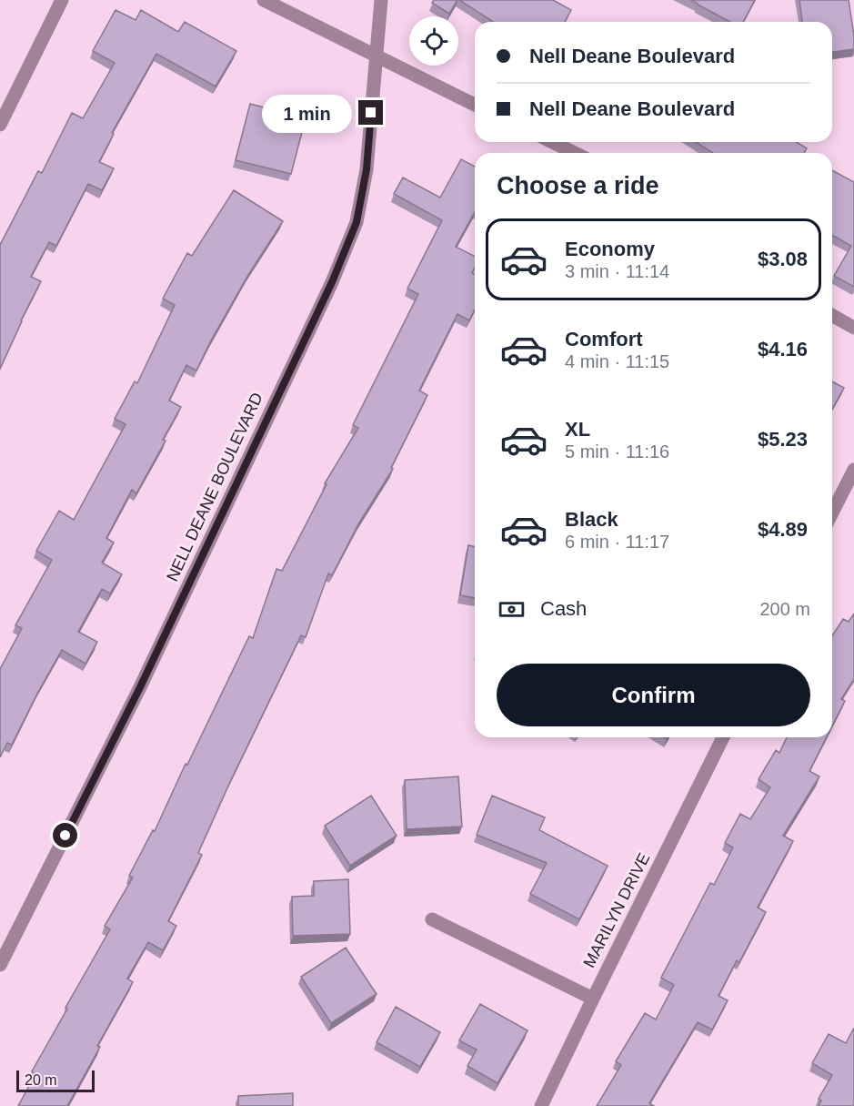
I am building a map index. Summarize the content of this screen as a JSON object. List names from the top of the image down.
{
  "streets": {
    "street": ["NELL DEANE BOULEVARD", "MARILYN DRIVE"]
  },
  "scale_bar": "20 m",
  "page": {
    "banner": ["Nell Deane Boulevard", "Nell Deane Boulevard"],
    "bubble": "1 min",
    "heading": "Choose a ride",
    "list": [
      {
        "name": "Economy",
        "note": "3 min · 11:14",
        "value": "$3.08"
      },
      {
        "name": "Comfort",
        "note": "4 min · 11:15",
        "value": "$4.16"
      },
      {
        "name": "XL",
        "note": "5 min · 11:16",
        "value": "$5.23"
      },
      {
        "name": "Black",
        "note": "6 min · 11:17",
        "value": "$4.89"
      }
    ],
    "pay": ["Cash", "200 m"],
    "buttons": "Confirm",
    "scale": "20 m"
  }
}
